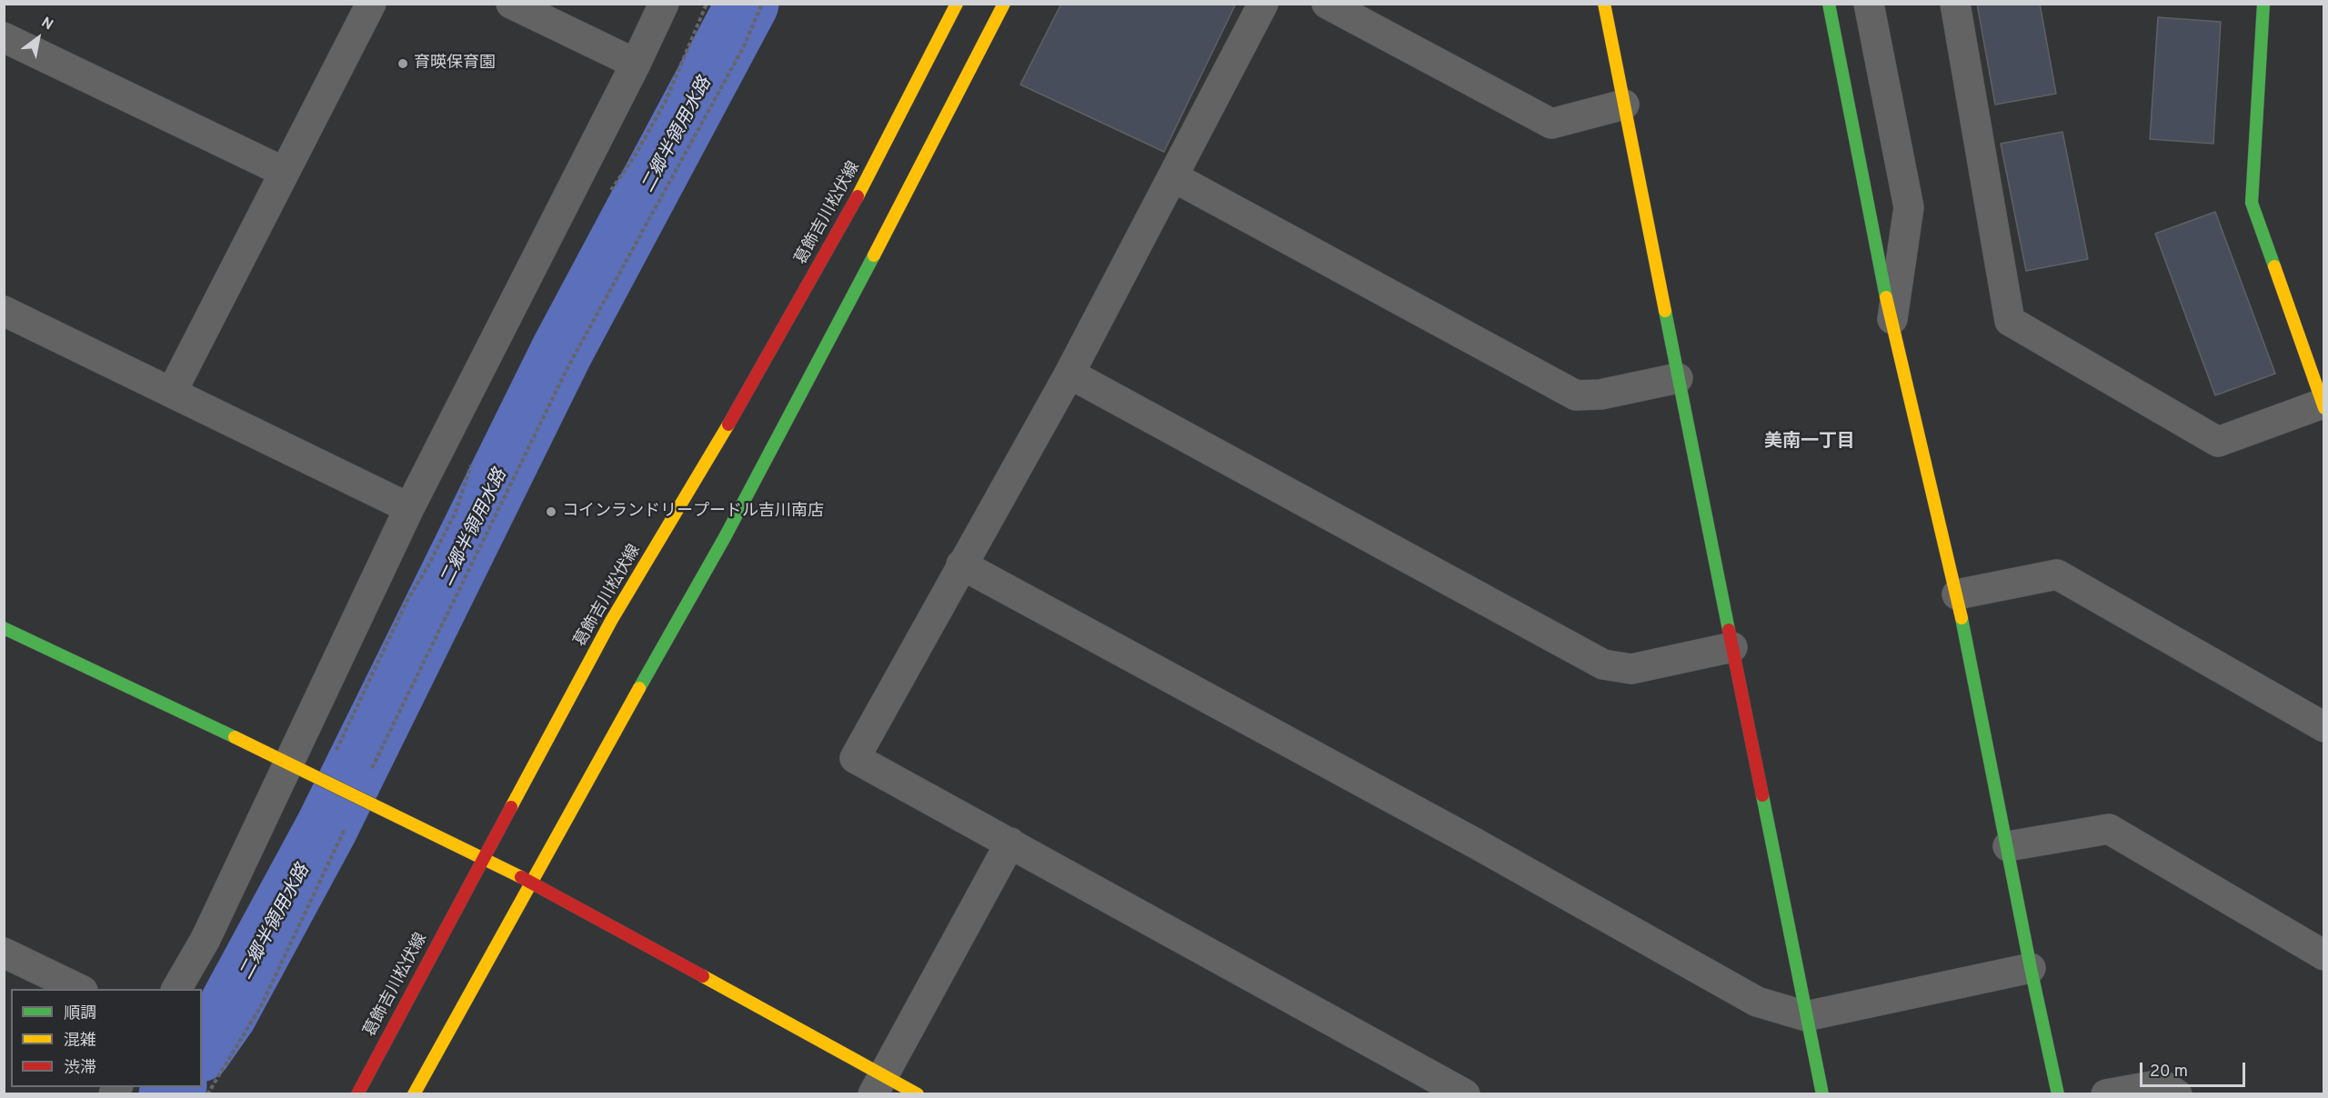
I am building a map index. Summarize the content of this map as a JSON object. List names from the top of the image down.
{
  "streets": {
    "street": ["葛飾吉川松伏線"]
  },
  "districts": ["美南一丁目"],
  "water": ["二郷半領用水路"],
  "places": ["育暎保育園", "コインランドリープードル吉川南店"],
  "legend": ["順調", "混雑", "渋滞"],
  "scale_bar": "20 m",
  "north": "top right"
}
